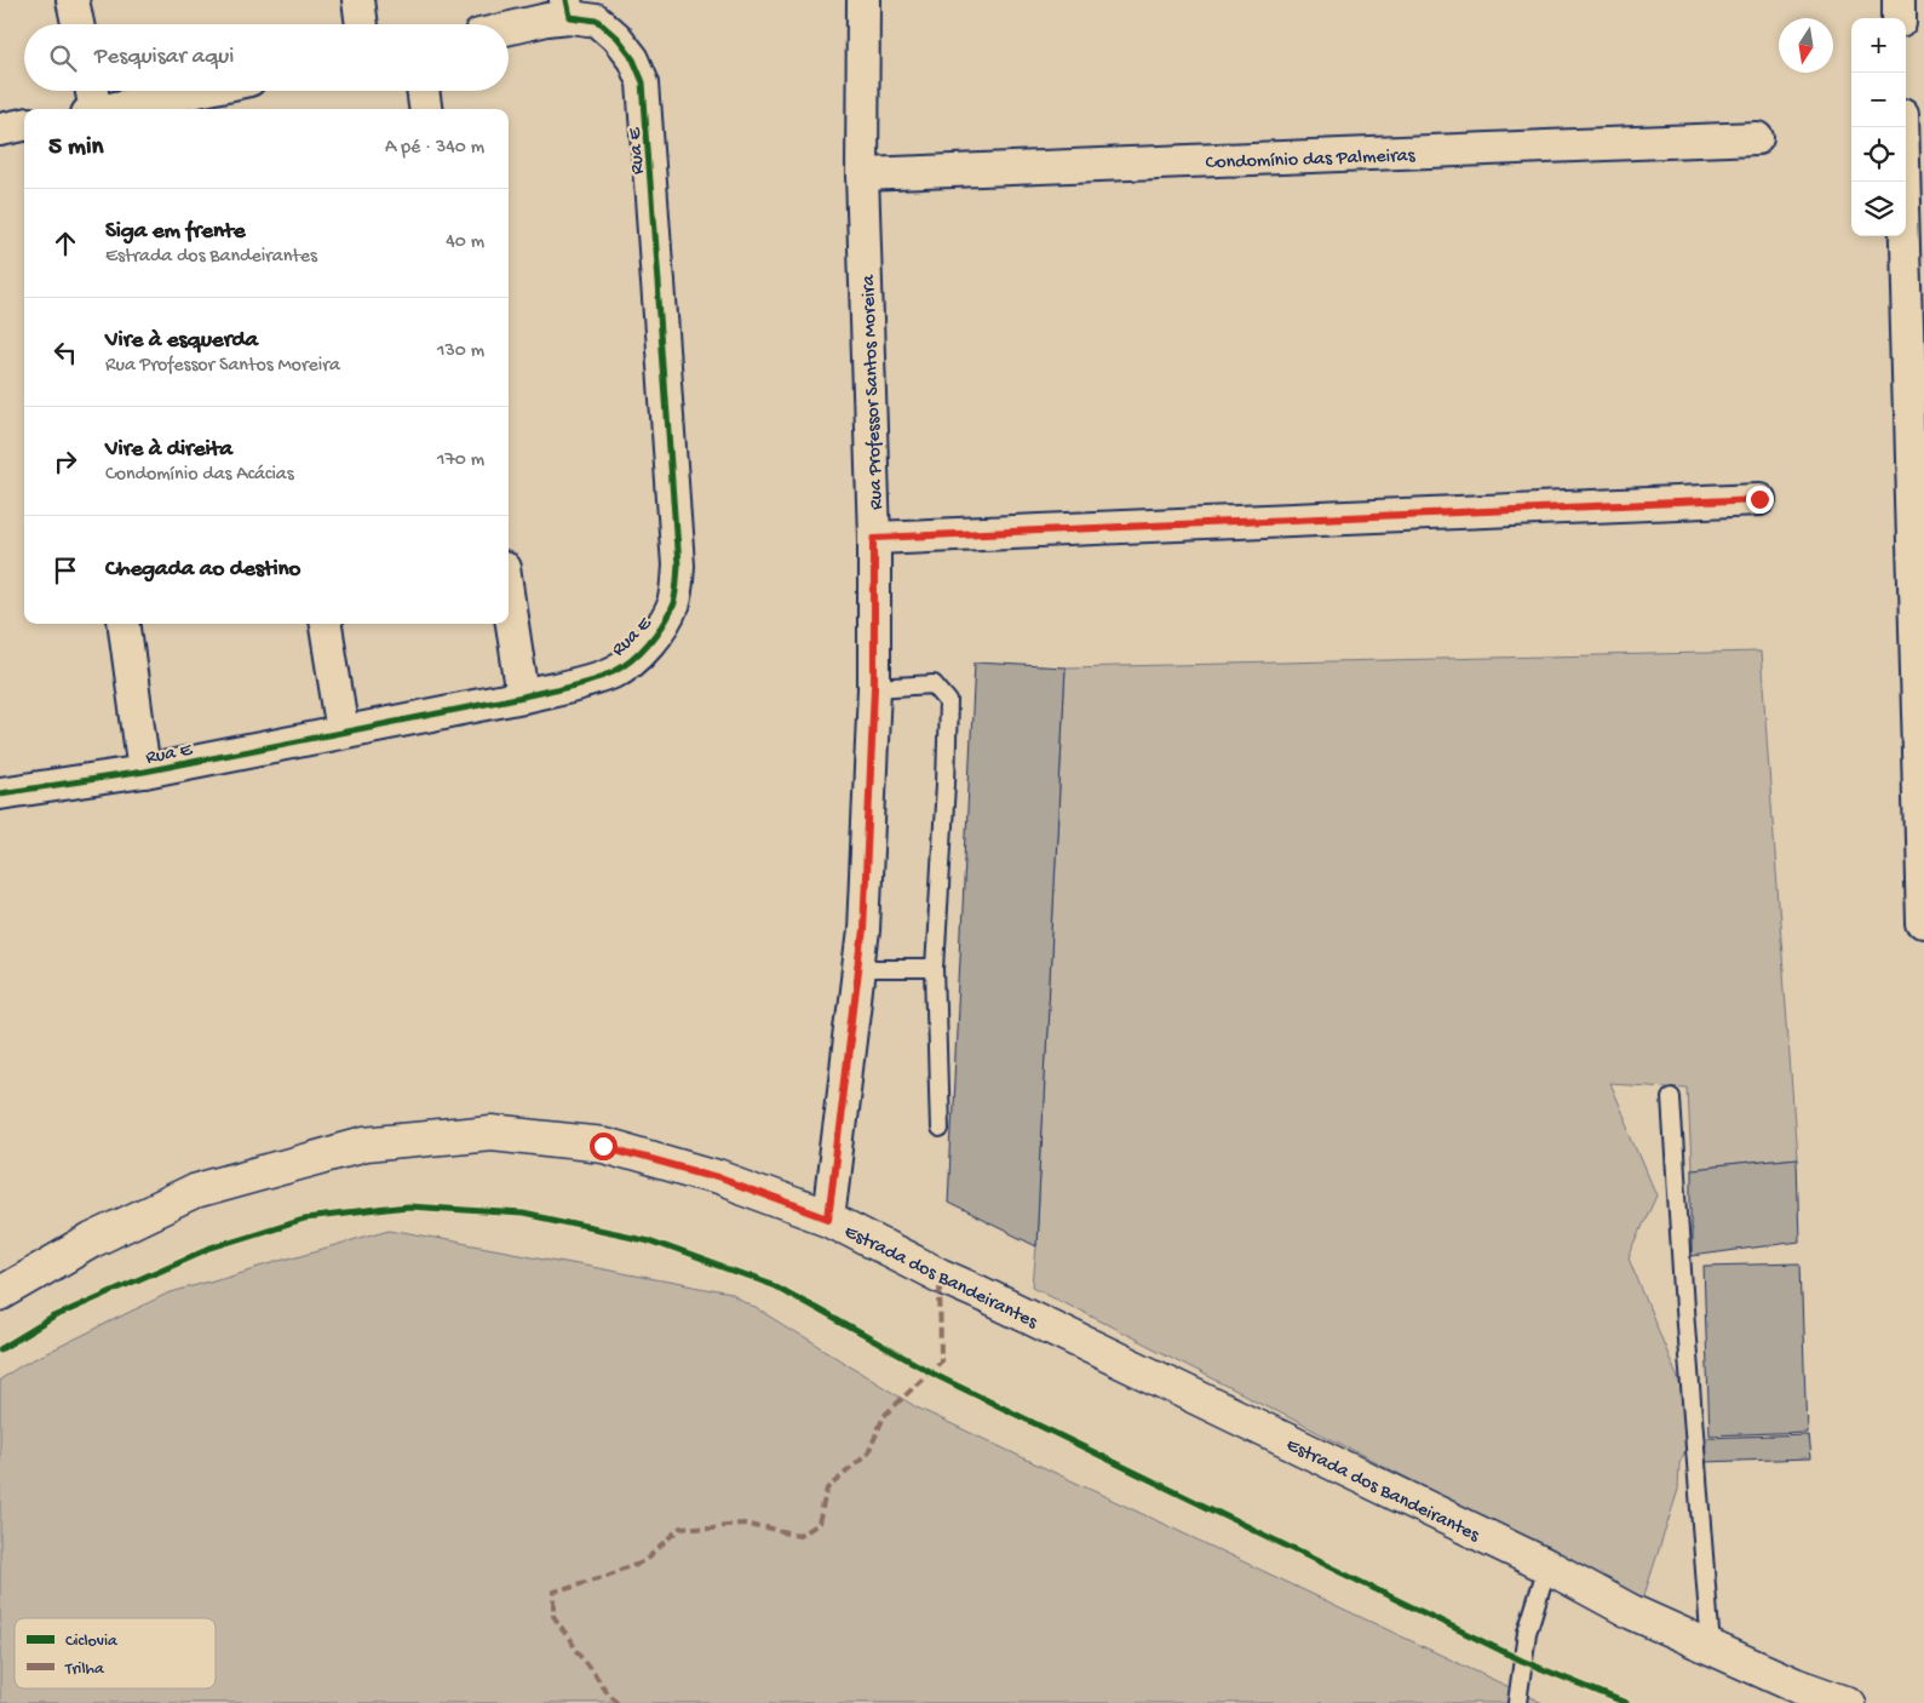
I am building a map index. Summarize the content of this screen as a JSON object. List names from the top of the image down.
{
  "streets": {
    "main road": ["Estrada dos Bandeirantes"],
    "street": ["Rua E", "Condomínio das Palmeiras", "Rua Professor Santos Moreira"]
  },
  "crossings": [
    ["Condomínio das Palmeiras", "Rua Professor Santos Moreira"],
    ["Rua Professor Santos Moreira", "Estrada dos Bandeirantes"]
  ],
  "legend": ["Ciclovia", "Trilha"],
  "north": "bottom",
  "page": {
    "map_buttons": ["+", "−"],
    "search": "Pesquisar aqui",
    "heading": ["5 min", "A pé · 340 m"],
    "list": [
      ["Siga em frente", "Estrada dos Bandeirantes", "40 m"],
      ["Vire à esquerda", "Rua Professor Santos Moreira", "130 m"],
      ["Vire à direita", "Condomínio das Acácias", "170 m"],
      "Chegada ao destino"
    ]
  }
}
